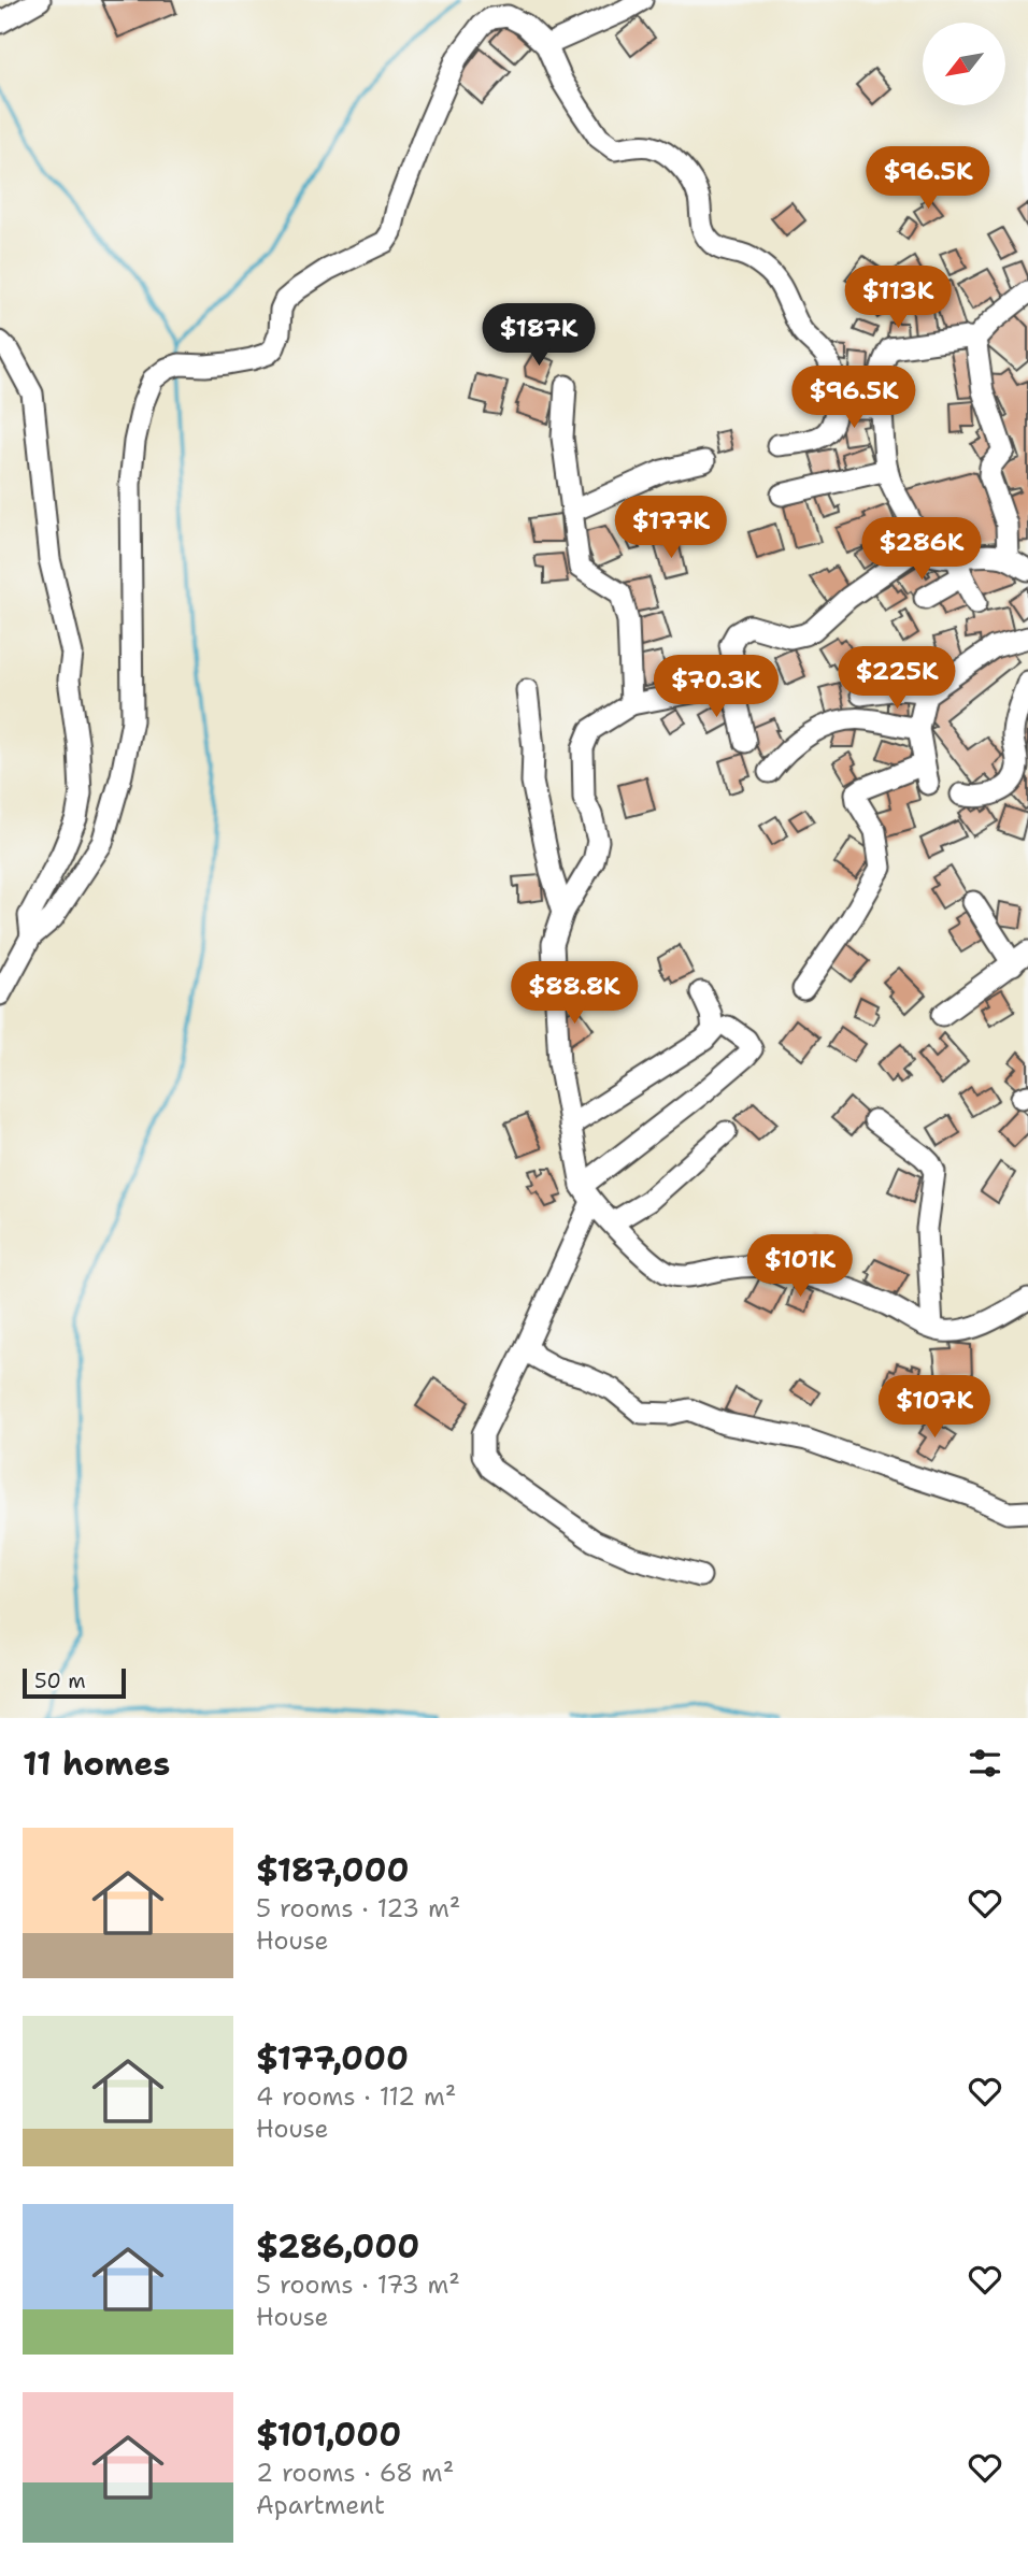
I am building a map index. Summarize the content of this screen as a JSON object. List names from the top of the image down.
{
  "scale_bar": "50 m",
  "north": "bottom left",
  "page": {
    "price": [
      "$96.5K",
      "$113K",
      "$187K",
      "$96.5K",
      "$177K",
      "$286K",
      "$225K",
      "$70.3K",
      "$88.8K",
      "$101K",
      "$107K"
    ],
    "scale": "50 m",
    "heading": "11 homes",
    "list": [
      {
        "name": "$187,000",
        "note": "5 rooms · 123 m² · House"
      },
      {
        "name": "$177,000",
        "note": "4 rooms · 112 m² · House"
      },
      {
        "name": "$286,000",
        "note": "5 rooms · 173 m² · House"
      },
      {
        "name": "$101,000",
        "note": "2 rooms · 68 m² · Apartment"
      }
    ]
  }
}
